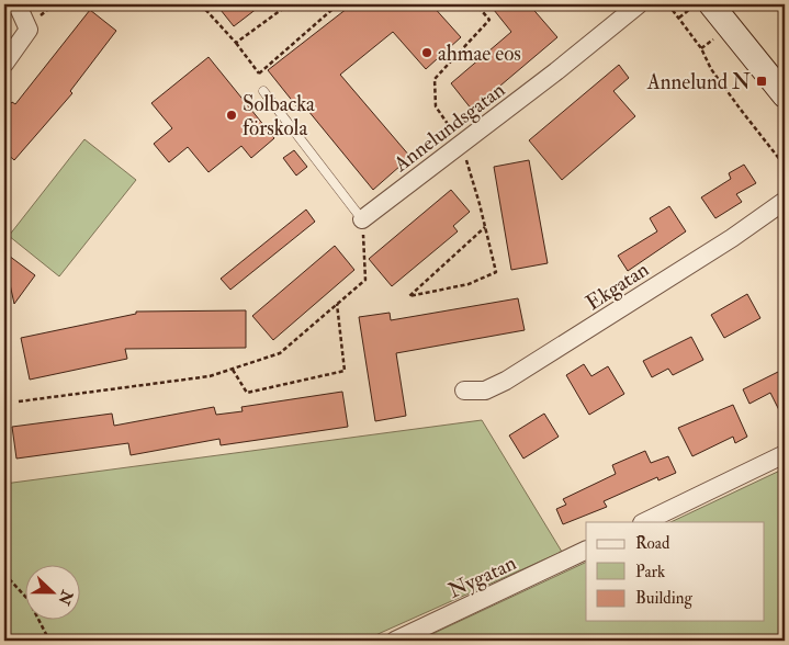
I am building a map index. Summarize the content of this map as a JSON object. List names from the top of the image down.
{
  "streets": {
    "street": ["Annelundsgatan", "Ekgatan", "Nygatan"]
  },
  "places": {
    "other": ["ahmae eos", "Solbacka förskola"],
    "transit": ["Annelund N"]
  },
  "legend": ["Road", "Park", "Building"],
  "north": "right"
}
